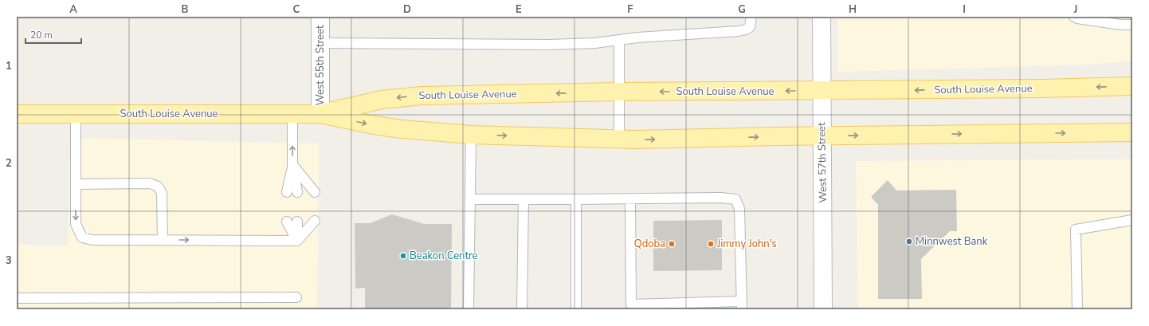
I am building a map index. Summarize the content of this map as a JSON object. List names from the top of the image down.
{
  "streets": {
    "main road": ["West 55th Street", "South Louise Avenue", "West 57th Street"]
  },
  "crossings": [
    ["West 55th Street", "South Louise Avenue"],
    ["South Louise Avenue", "West 57th Street"]
  ],
  "places": [
    "Minnwest Bank",
    "Qdoba",
    "Jimmy John's",
    "Beakon Centre"
  ],
  "scale_bar": "20 m",
  "grid": {
    "columns": [
      "A",
      "B",
      "C",
      "D",
      "E",
      "F",
      "G",
      "H",
      "I",
      "J"
    ],
    "rows": ["1", "2", "3"]
  }
}
